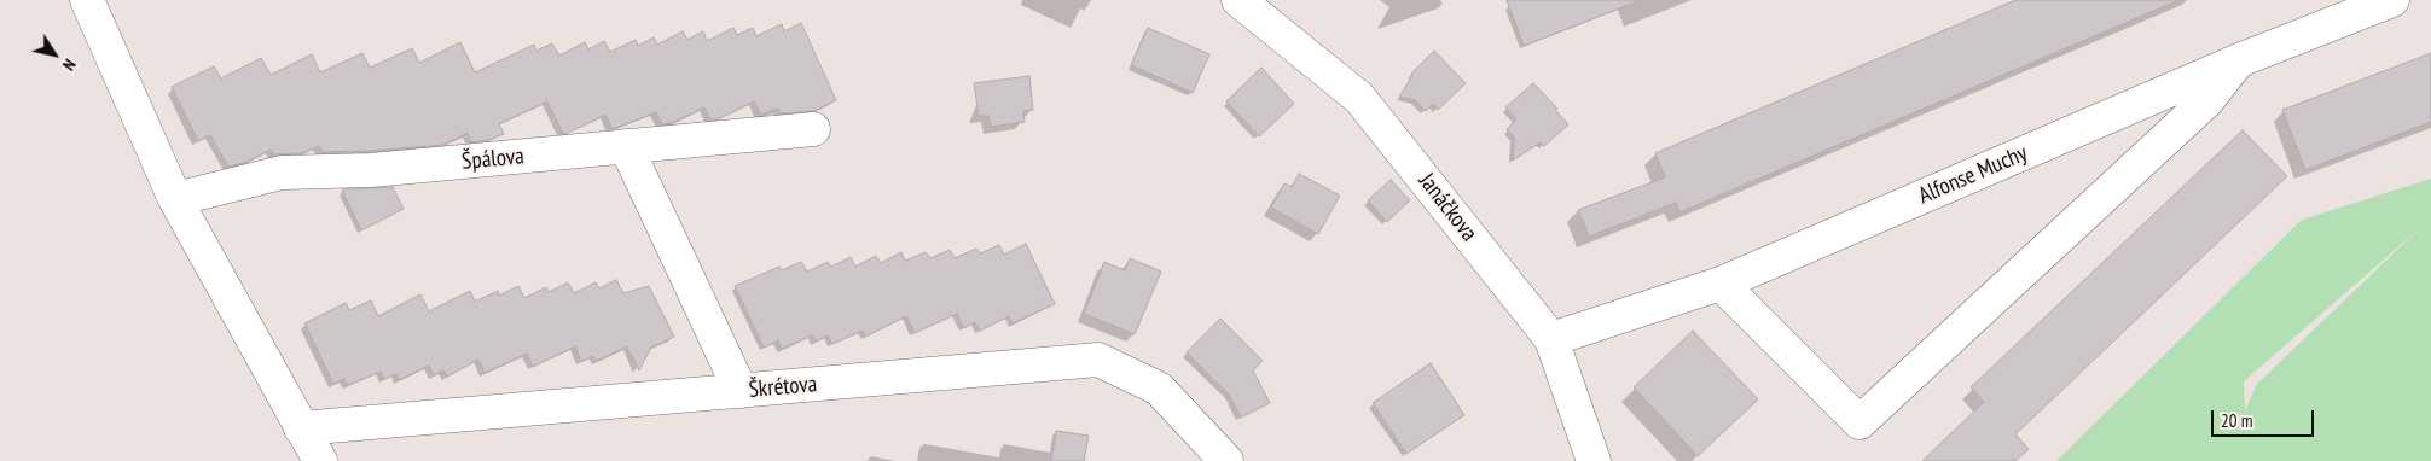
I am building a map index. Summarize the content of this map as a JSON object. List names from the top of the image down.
{
  "streets": {
    "street": [
      "Špálova",
      "Alfonse Muchy",
      "Janáčkova",
      "Škrétova"
    ]
  },
  "crossings": [
    ["Alfonse Muchy", "Janáčkova"]
  ],
  "scale_bar": "20 m",
  "north": "bottom right"
}
